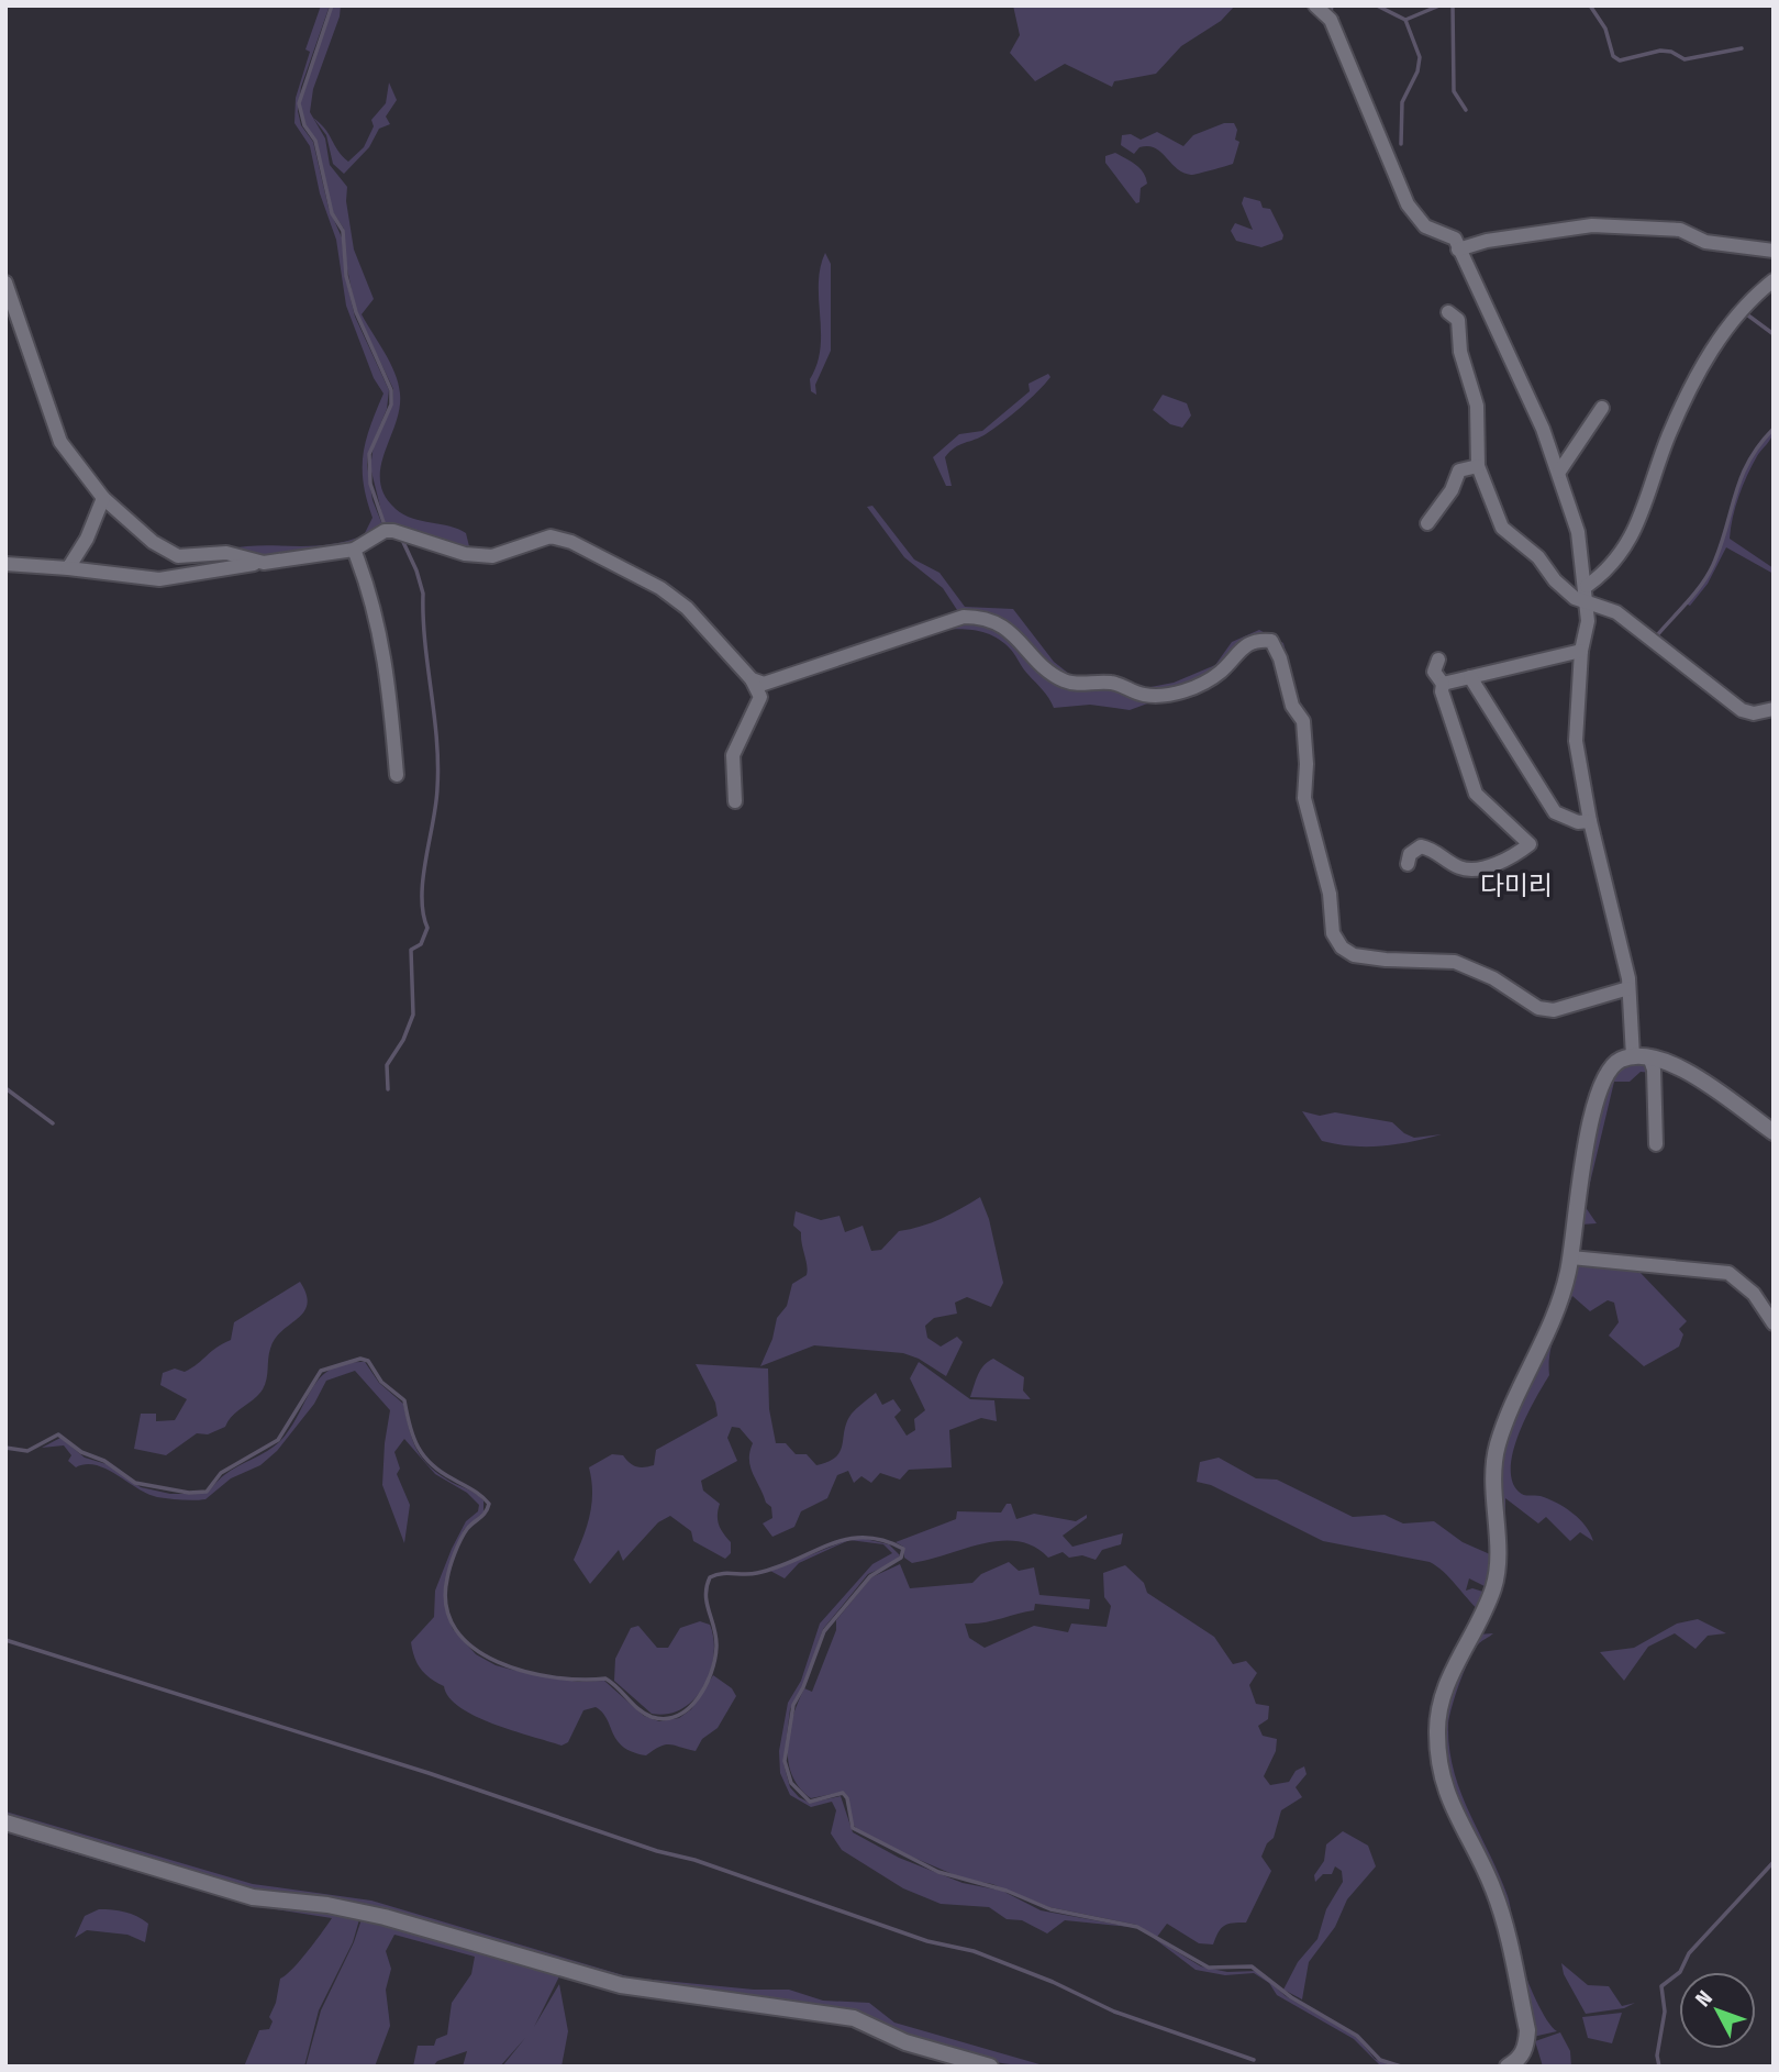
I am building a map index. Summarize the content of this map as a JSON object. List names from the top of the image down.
{
  "districts": ["다미리"],
  "north": "top left"
}
